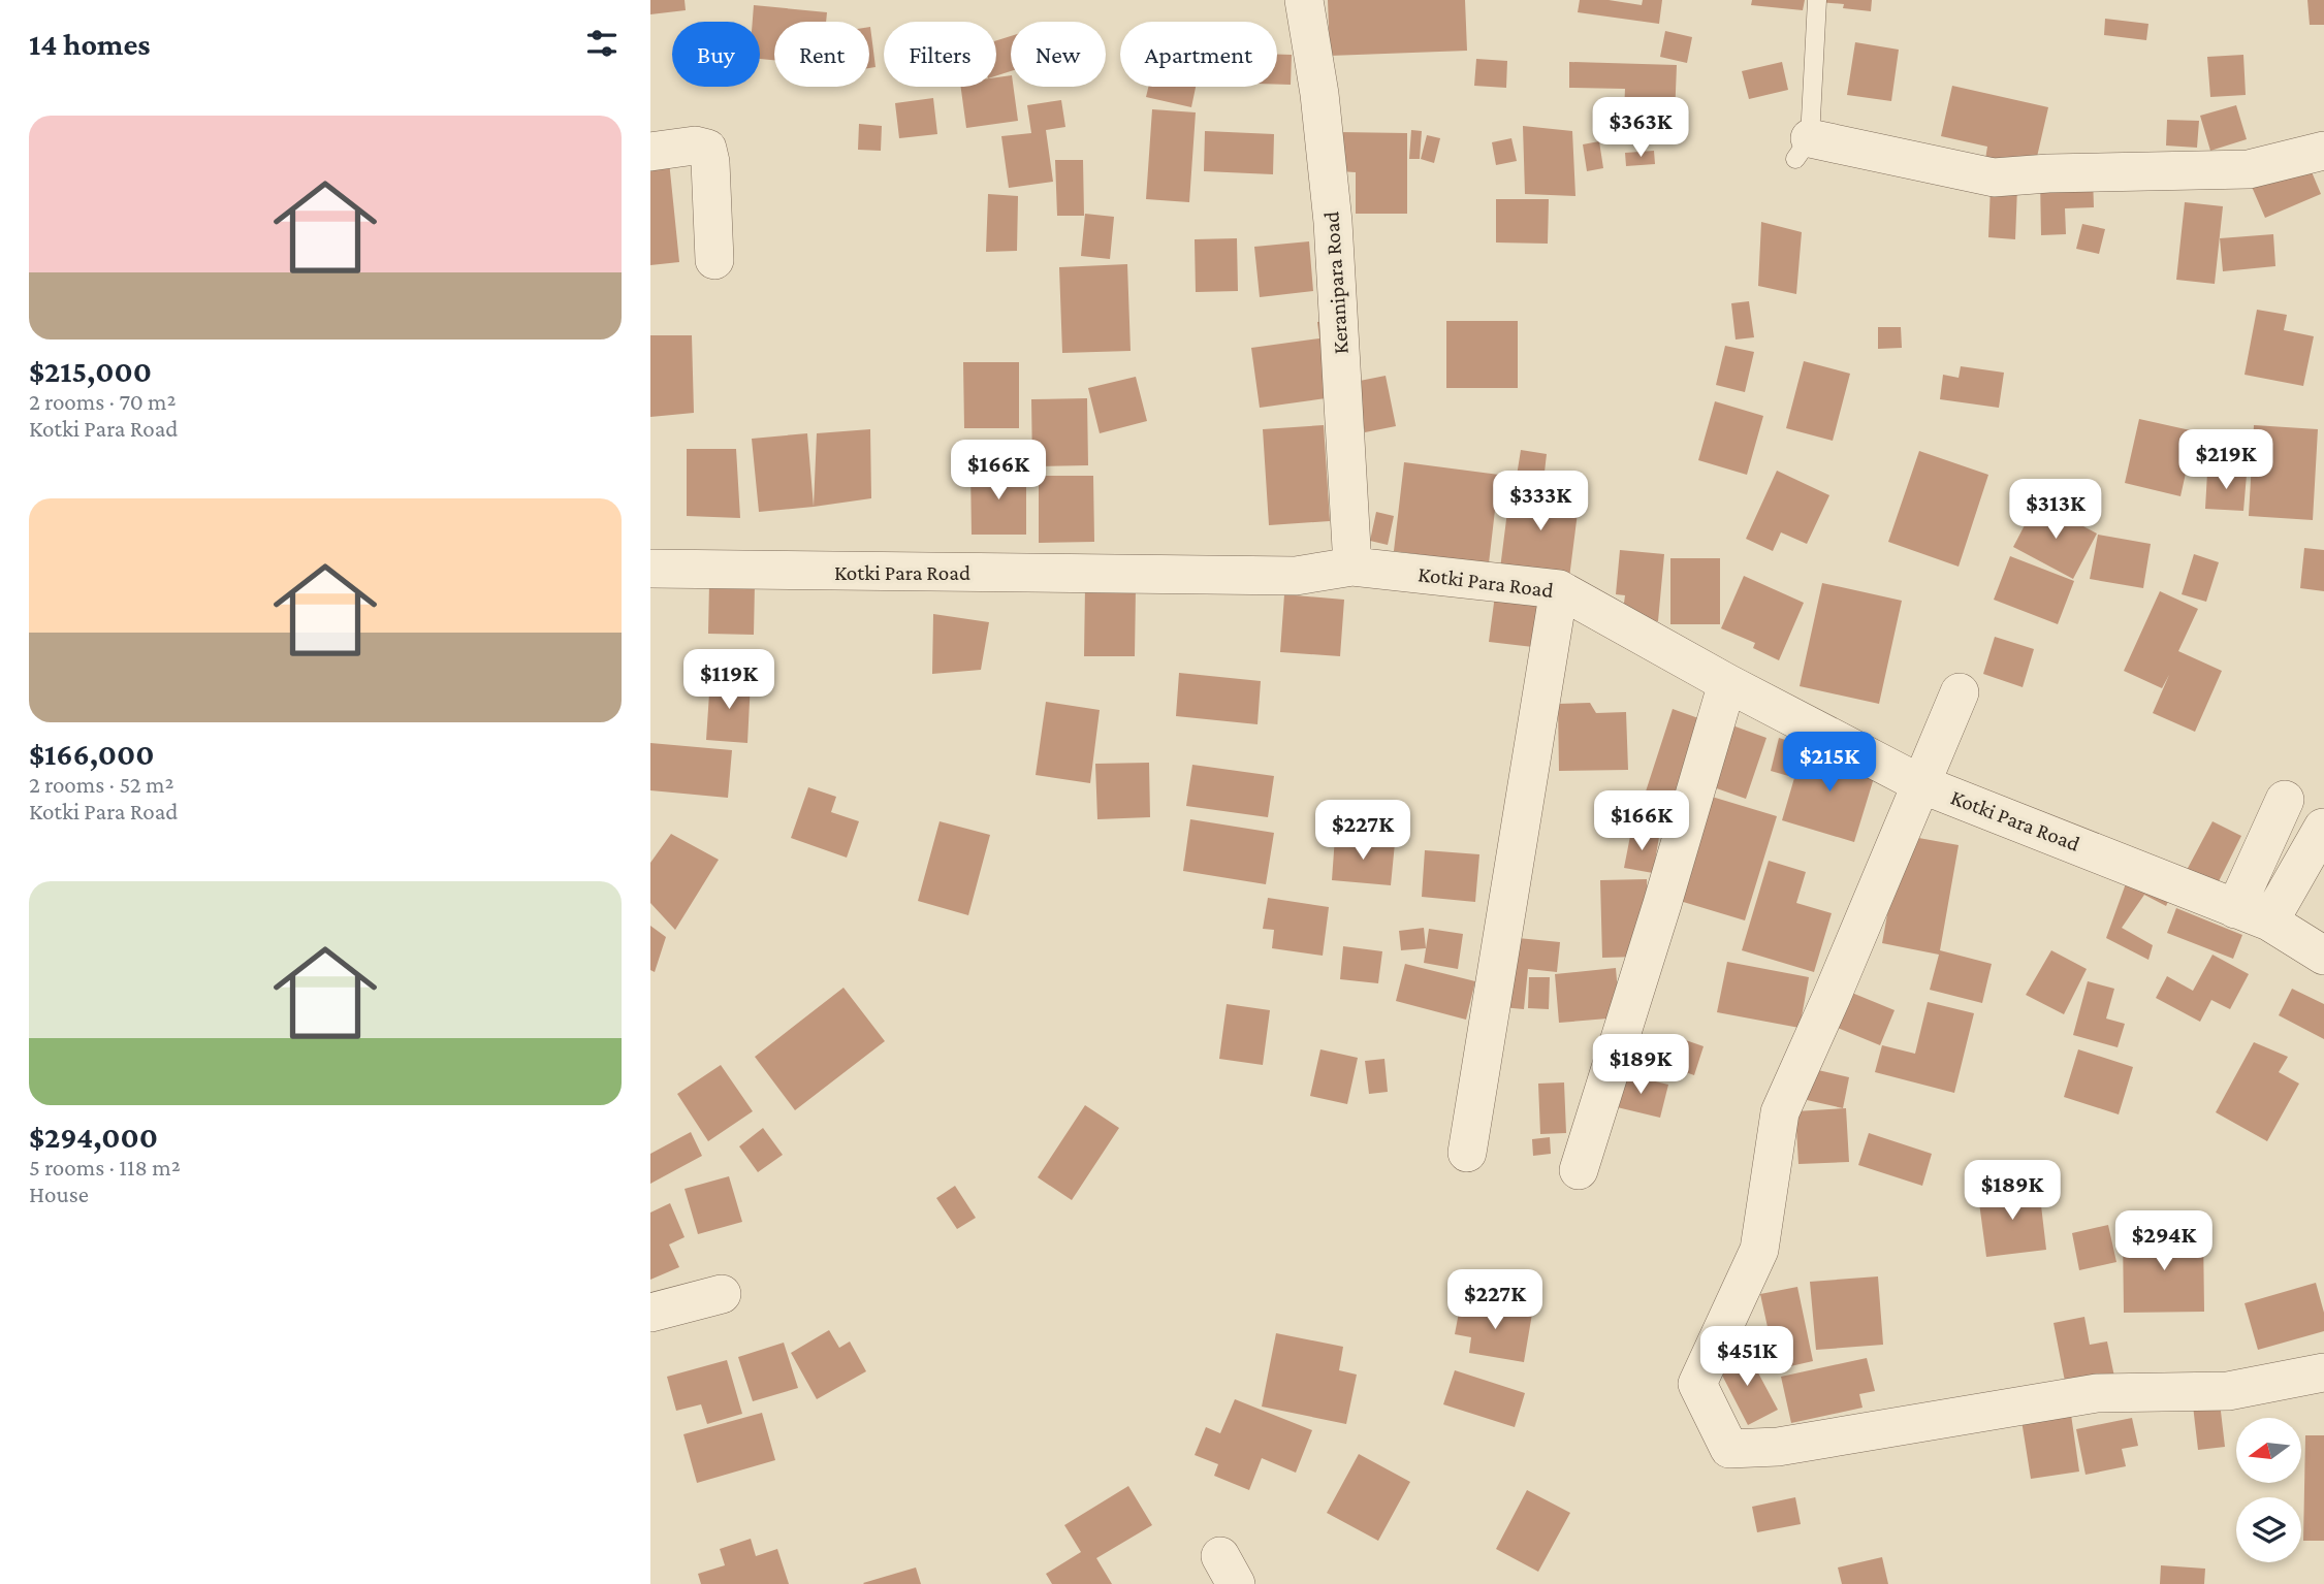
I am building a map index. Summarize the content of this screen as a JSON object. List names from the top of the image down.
{
  "streets": {
    "street": ["Keranipara Road", "Kotki Para Road"]
  },
  "crossings": [
    ["Keranipara Road", "Kotki Para Road"]
  ],
  "north": "left",
  "page": {
    "heading": "14 homes",
    "chip": [
      "Buy",
      "Rent",
      "Filters",
      "New",
      "Apartment"
    ],
    "list": [
      {
        "name": "$215,000",
        "note": "2 rooms · 70 m² · Kotki Para Road"
      },
      {
        "name": "$166,000",
        "note": "2 rooms · 52 m² · Kotki Para Road"
      },
      {
        "name": "$294,000",
        "note": "5 rooms · 118 m² · House"
      }
    ],
    "price": [
      "$363K",
      "$219K",
      "$166K",
      "$333K",
      "$313K",
      "$119K",
      "$215K",
      "$166K",
      "$227K",
      "$189K",
      "$189K",
      "$294K",
      "$227K",
      "$451K"
    ]
  }
}
